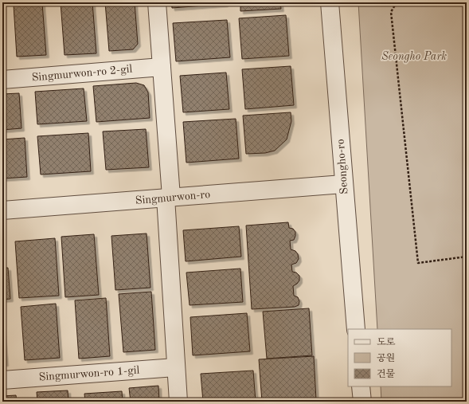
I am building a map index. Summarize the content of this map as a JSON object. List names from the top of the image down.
{
  "streets": {
    "street": [
      "Singmurwon-ro 2-gil",
      "Seongho-ro",
      "Singmurwon-ro",
      "Singmurwon-ro 1-gil"
    ]
  },
  "crossings": [
    ["Seongho-ro", "Singmurwon-ro"]
  ],
  "parks": ["Seongho Park"],
  "legend": ["도로", "공원", "건물"]
}
